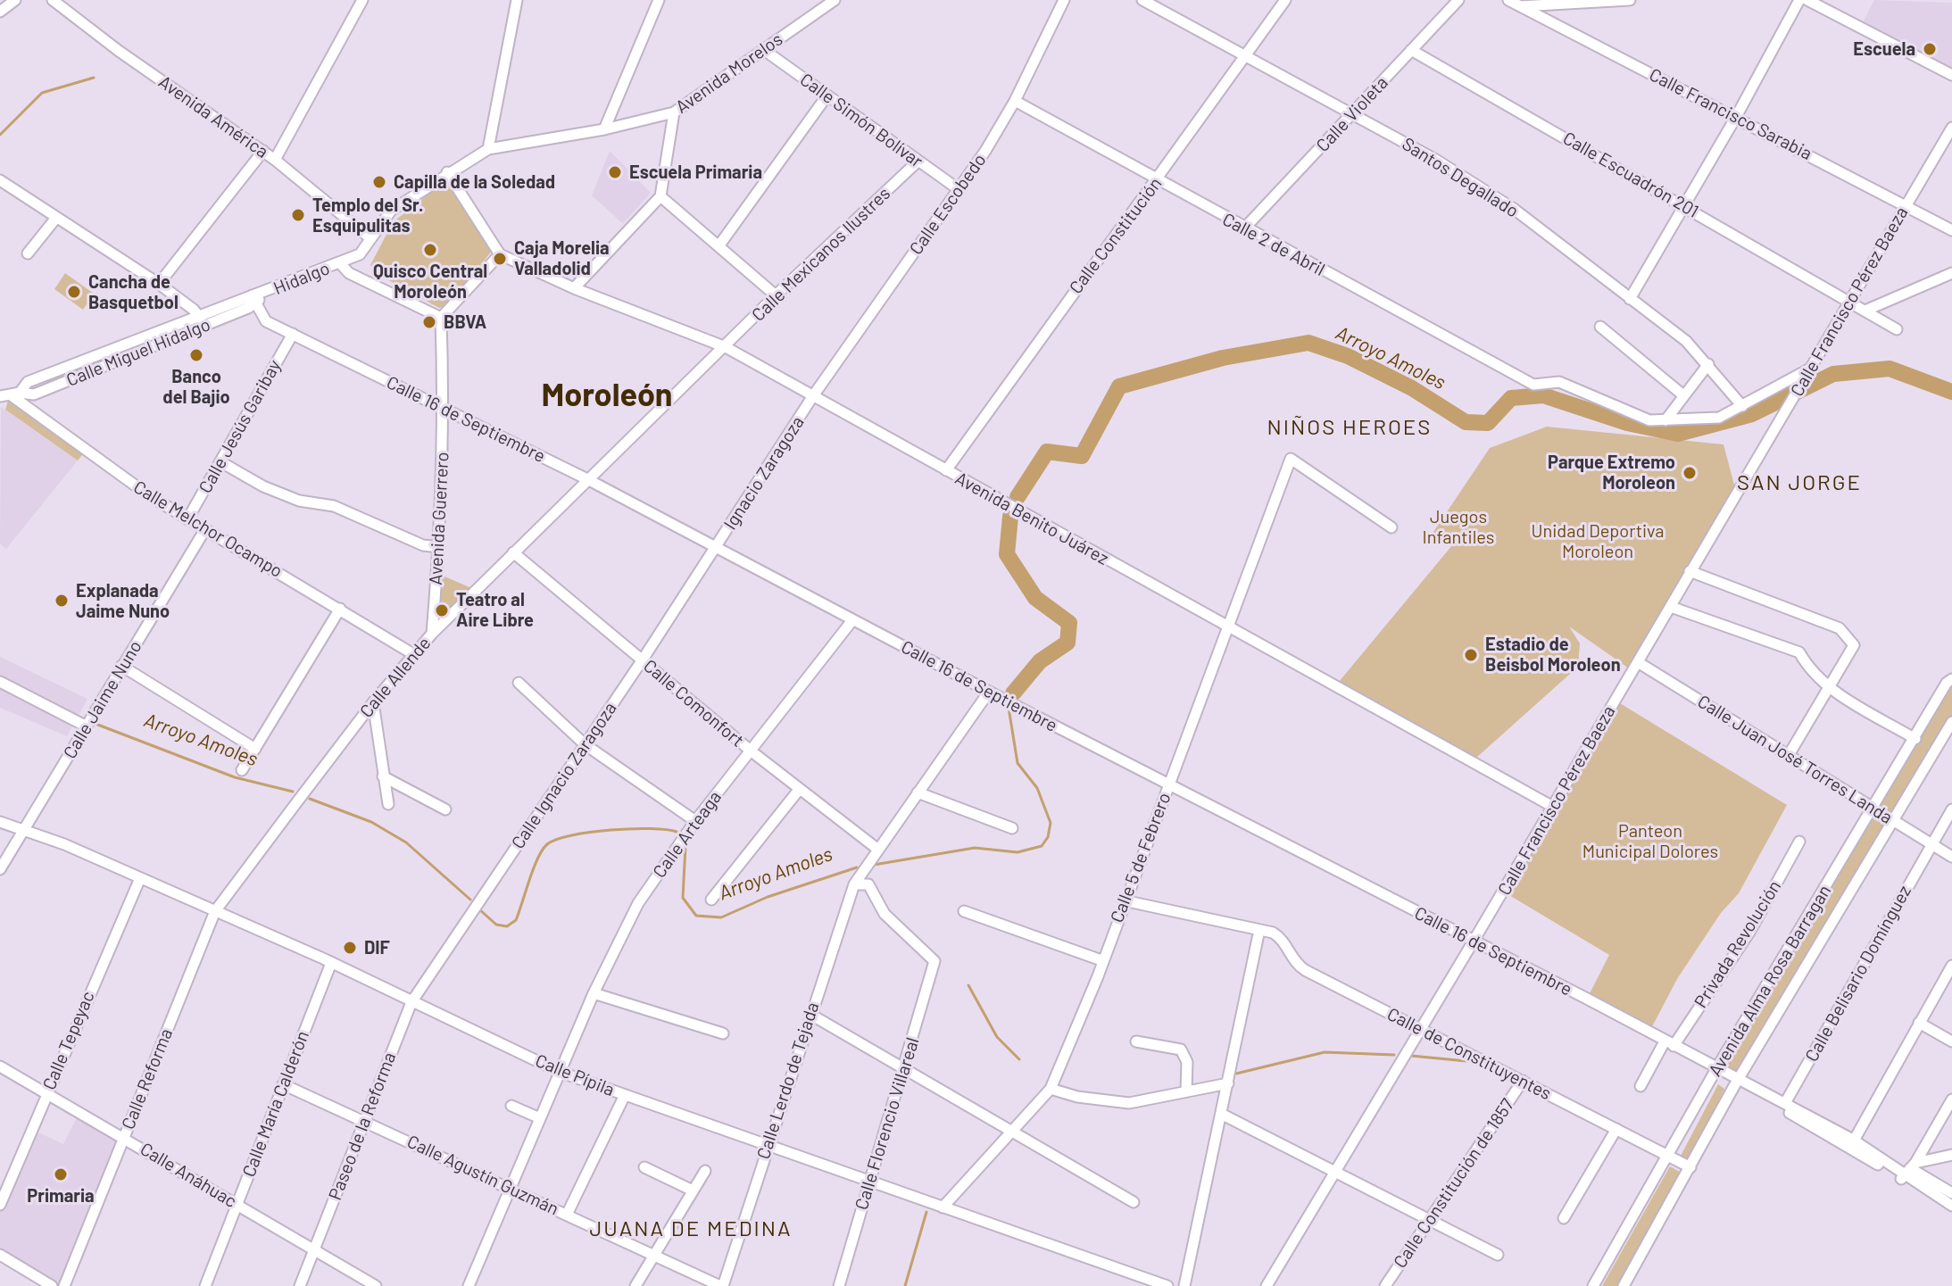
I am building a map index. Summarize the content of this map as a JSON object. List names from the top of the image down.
{
  "streets": {
    "street": [
      "Avenida Morelos",
      "Calle Violeta",
      "Calle Francisco Sarabia",
      "Avenida América",
      "Calle Simón Bolívar",
      "Calle Escuadrón 201",
      "Santos Degallado",
      "Calle Escobedo",
      "Calle Constitución",
      "Calle 2 de Abril",
      "Calle Mexicanos Ilustres",
      "Hidalgo",
      "Calle Francisco Pérez Baeza",
      "Calle Miguel Hidalgo",
      "Calle 16 de Septiembre",
      "Calle Jesús Garibay",
      "Ignacio Zaragoza",
      "Avenida Guerrero",
      "Avenida Benito Juárez",
      "Calle Melchor Ocampo",
      "Calle Allende",
      "Calle Jaime Nuno",
      "Calle Comonfort",
      "Calle Juan José Torres Landa",
      "Calle Ignacio Zaragoza",
      "Calle Arteaga",
      "Calle 5 de Febrero",
      "Privada Revolución",
      "Calle Belisario Domínguez",
      "Avenida Alma Rosa Barragan",
      "Calle Tepeyac",
      "Calle de Constituyentes",
      "Calle Pípila",
      "Calle Reforma",
      "Calle Lerdo de Tejada",
      "Calle María Calderón",
      "Calle Florencio Villareal",
      "Paseo de la Reforma",
      "Calle Anáhuac",
      "Calle Agustín Guzmán",
      "Calle Constitución de 1857"
    ]
  },
  "crossings": [
    ["Avenida Morelos", "Calle Simón Bolívar"],
    ["Avenida Morelos", "Hidalgo"],
    ["Calle Violeta", "Calle Escuadrón 201"],
    ["Calle Violeta", "Santos Degallado"],
    ["Calle Violeta", "Calle 2 de Abril"],
    ["Calle Francisco Sarabia", "Calle Francisco Pérez Baeza"],
    ["Avenida América", "Hidalgo"],
    ["Calle Simón Bolívar", "Calle Escobedo"],
    ["Calle Simón Bolívar", "Calle Mexicanos Ilustres"],
    ["Calle Escuadrón 201", "Calle Francisco Pérez Baeza"],
    ["Santos Degallado", "Calle Constitución"],
    ["Calle Escobedo", "Calle 2 de Abril"],
    ["Calle Escobedo", "Ignacio Zaragoza"],
    ["Calle Escobedo", "Avenida Benito Juárez"],
    ["Calle Constitución", "Calle 2 de Abril"],
    ["Calle Constitución", "Avenida Benito Juárez"],
    ["Calle Mexicanos Ilustres", "Avenida Benito Juárez"],
    ["Calle Mexicanos Ilustres", "Calle Allende"],
    ["Hidalgo", "Calle Miguel Hidalgo"],
    ["Hidalgo", "Calle 16 de Septiembre"],
    ["Calle Francisco Pérez Baeza", "Calle 16 de Septiembre"],
    ["Calle Francisco Pérez Baeza", "Avenida Benito Juárez"],
    ["Calle Francisco Pérez Baeza", "Calle Juan José Torres Landa"],
    ["Calle Francisco Pérez Baeza", "Calle de Constituyentes"],
    ["Calle Miguel Hidalgo", "Calle 16 de Septiembre"],
    ["Calle Miguel Hidalgo", "Calle Melchor Ocampo"],
    ["Calle 16 de Septiembre", "Calle Jesús Garibay"],
    ["Calle 16 de Septiembre", "Ignacio Zaragoza"],
    ["Calle 16 de Septiembre", "Avenida Guerrero"],
    ["Calle 16 de Septiembre", "Calle Allende"],
    ["Calle 16 de Septiembre", "Calle Ignacio Zaragoza"],
    ["Calle 16 de Septiembre", "Calle Arteaga"],
    ["Calle 16 de Septiembre", "Calle 5 de Febrero"],
    ["Calle 16 de Septiembre", "Privada Revolución"],
    ["Calle 16 de Septiembre", "Avenida Alma Rosa Barragan"],
    ["Calle Jesús Garibay", "Calle Melchor Ocampo"],
    ["Ignacio Zaragoza", "Avenida Benito Juárez"],
    ["Ignacio Zaragoza", "Calle Ignacio Zaragoza"],
    ["Avenida Guerrero", "Calle Allende"],
    ["Avenida Benito Juárez", "Calle Allende"],
    ["Avenida Benito Juárez", "Calle 5 de Febrero"],
    ["Calle Melchor Ocampo", "Calle Allende"],
    ["Calle Melchor Ocampo", "Calle Jaime Nuno"],
    ["Calle Allende", "Calle Comonfort"],
    ["Calle Allende", "Calle Pípila"],
    ["Calle Allende", "Calle Reforma"],
    ["Calle Jaime Nuno", "Calle Pípila"],
    ["Calle Comonfort", "Calle Ignacio Zaragoza"],
    ["Calle Comonfort", "Calle Arteaga"],
    ["Calle Comonfort", "Calle Lerdo de Tejada"],
    ["Calle Juan José Torres Landa", "Calle Belisario Domínguez"],
    ["Calle Juan José Torres Landa", "Avenida Alma Rosa Barragan"],
    ["Calle Ignacio Zaragoza", "Calle Pípila"],
    ["Calle Ignacio Zaragoza", "Paseo de la Reforma"],
    ["Calle Arteaga", "Calle Pípila"],
    ["Calle Arteaga", "Calle Agustín Guzmán"],
    ["Calle 5 de Febrero", "Calle de Constituyentes"],
    ["Calle 5 de Febrero", "Calle Pípila"],
    ["Avenida Alma Rosa Barragan", "Calle de Constituyentes"],
    ["Calle Tepeyac", "Calle Pípila"],
    ["Calle Tepeyac", "Calle Anáhuac"],
    ["Calle de Constituyentes", "Calle Constitución de 1857"],
    ["Calle Pípila", "Calle Reforma"],
    ["Calle Pípila", "Calle Lerdo de Tejada"],
    ["Calle Pípila", "Calle María Calderón"],
    ["Calle Pípila", "Calle Florencio Villareal"],
    ["Calle Pípila", "Paseo de la Reforma"],
    ["Calle Reforma", "Calle Anáhuac"],
    ["Calle Lerdo de Tejada", "Calle Florencio Villareal"],
    ["Calle Lerdo de Tejada", "Calle Agustín Guzmán"],
    ["Calle María Calderón", "Calle Anáhuac"],
    ["Calle María Calderón", "Calle Agustín Guzmán"],
    ["Paseo de la Reforma", "Calle Anáhuac"],
    ["Paseo de la Reforma", "Calle Agustín Guzmán"]
  ],
  "districts": [
    "Moroleón",
    "NIÑOS HEROES",
    "SAN JORGE",
    "JUANA DE MEDINA"
  ],
  "water": ["Arroyo Amoles"],
  "parks": ["Juegos Infantiles", "Unidad Deportiva Moroleon", "Panteon Municipal Dolores"],
  "places": [
    "Escuela",
    "Escuela Primaria",
    "Capilla de la Soledad",
    "Templo del Sr. Esquipulitas",
    "Quisco Central Moroleón",
    "Caja Morelia Valladolid",
    "Cancha de Basquetbol",
    "BBVA",
    "Banco del Bajio",
    "Parque Extremo Moroleon",
    "Explanada Jaime Nuno",
    "Teatro al Aire Libre",
    "Estadio de Beisbol Moroleon",
    "DIF",
    "Primaria"
  ]
}
